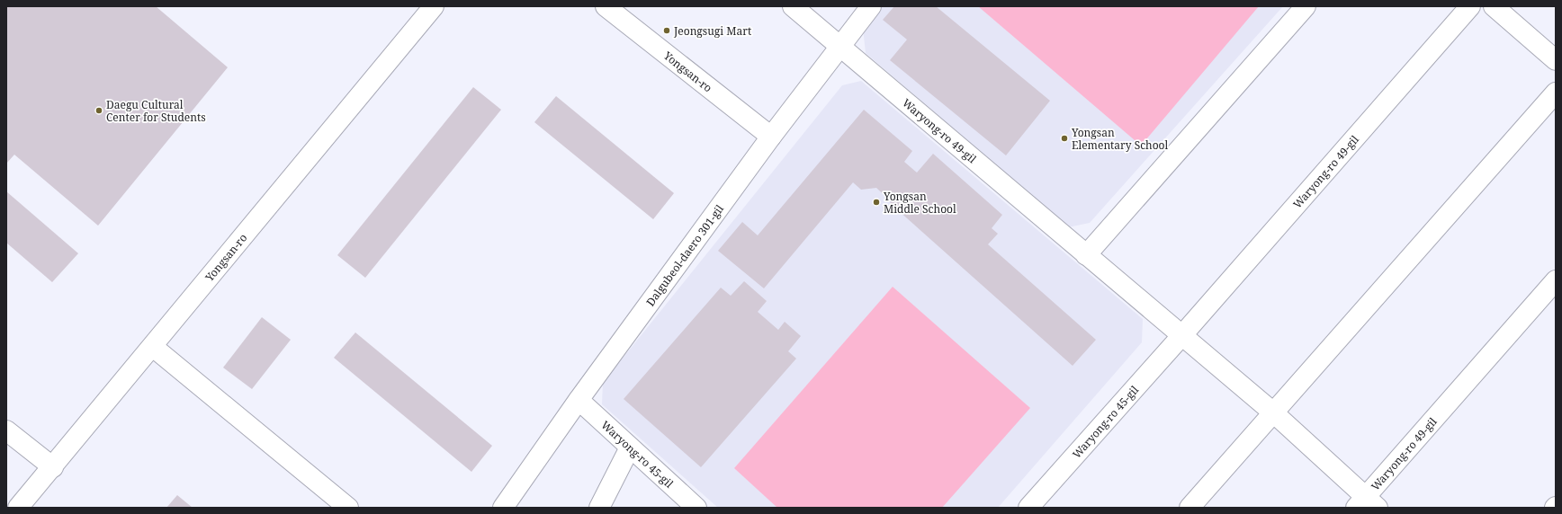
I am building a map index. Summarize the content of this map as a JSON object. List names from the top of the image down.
{
  "streets": {
    "street": [
      "Yongsan-ro",
      "Waryong-ro 49-gil",
      "Dalgubeol-daero 301-gil",
      "Waryong-ro 45-gil"
    ]
  },
  "crossings": [
    ["Yongsan-ro", "Dalgubeol-daero 301-gil"],
    ["Waryong-ro 49-gil", "Dalgubeol-daero 301-gil"],
    ["Waryong-ro 49-gil", "Waryong-ro 45-gil"],
    ["Dalgubeol-daero 301-gil", "Waryong-ro 45-gil"]
  ],
  "places": [
    "Jeongsugi Mart",
    "Daegu Cultural Center for Students",
    "Yongsan Elementary School",
    "Yongsan Middle School"
  ]
}
